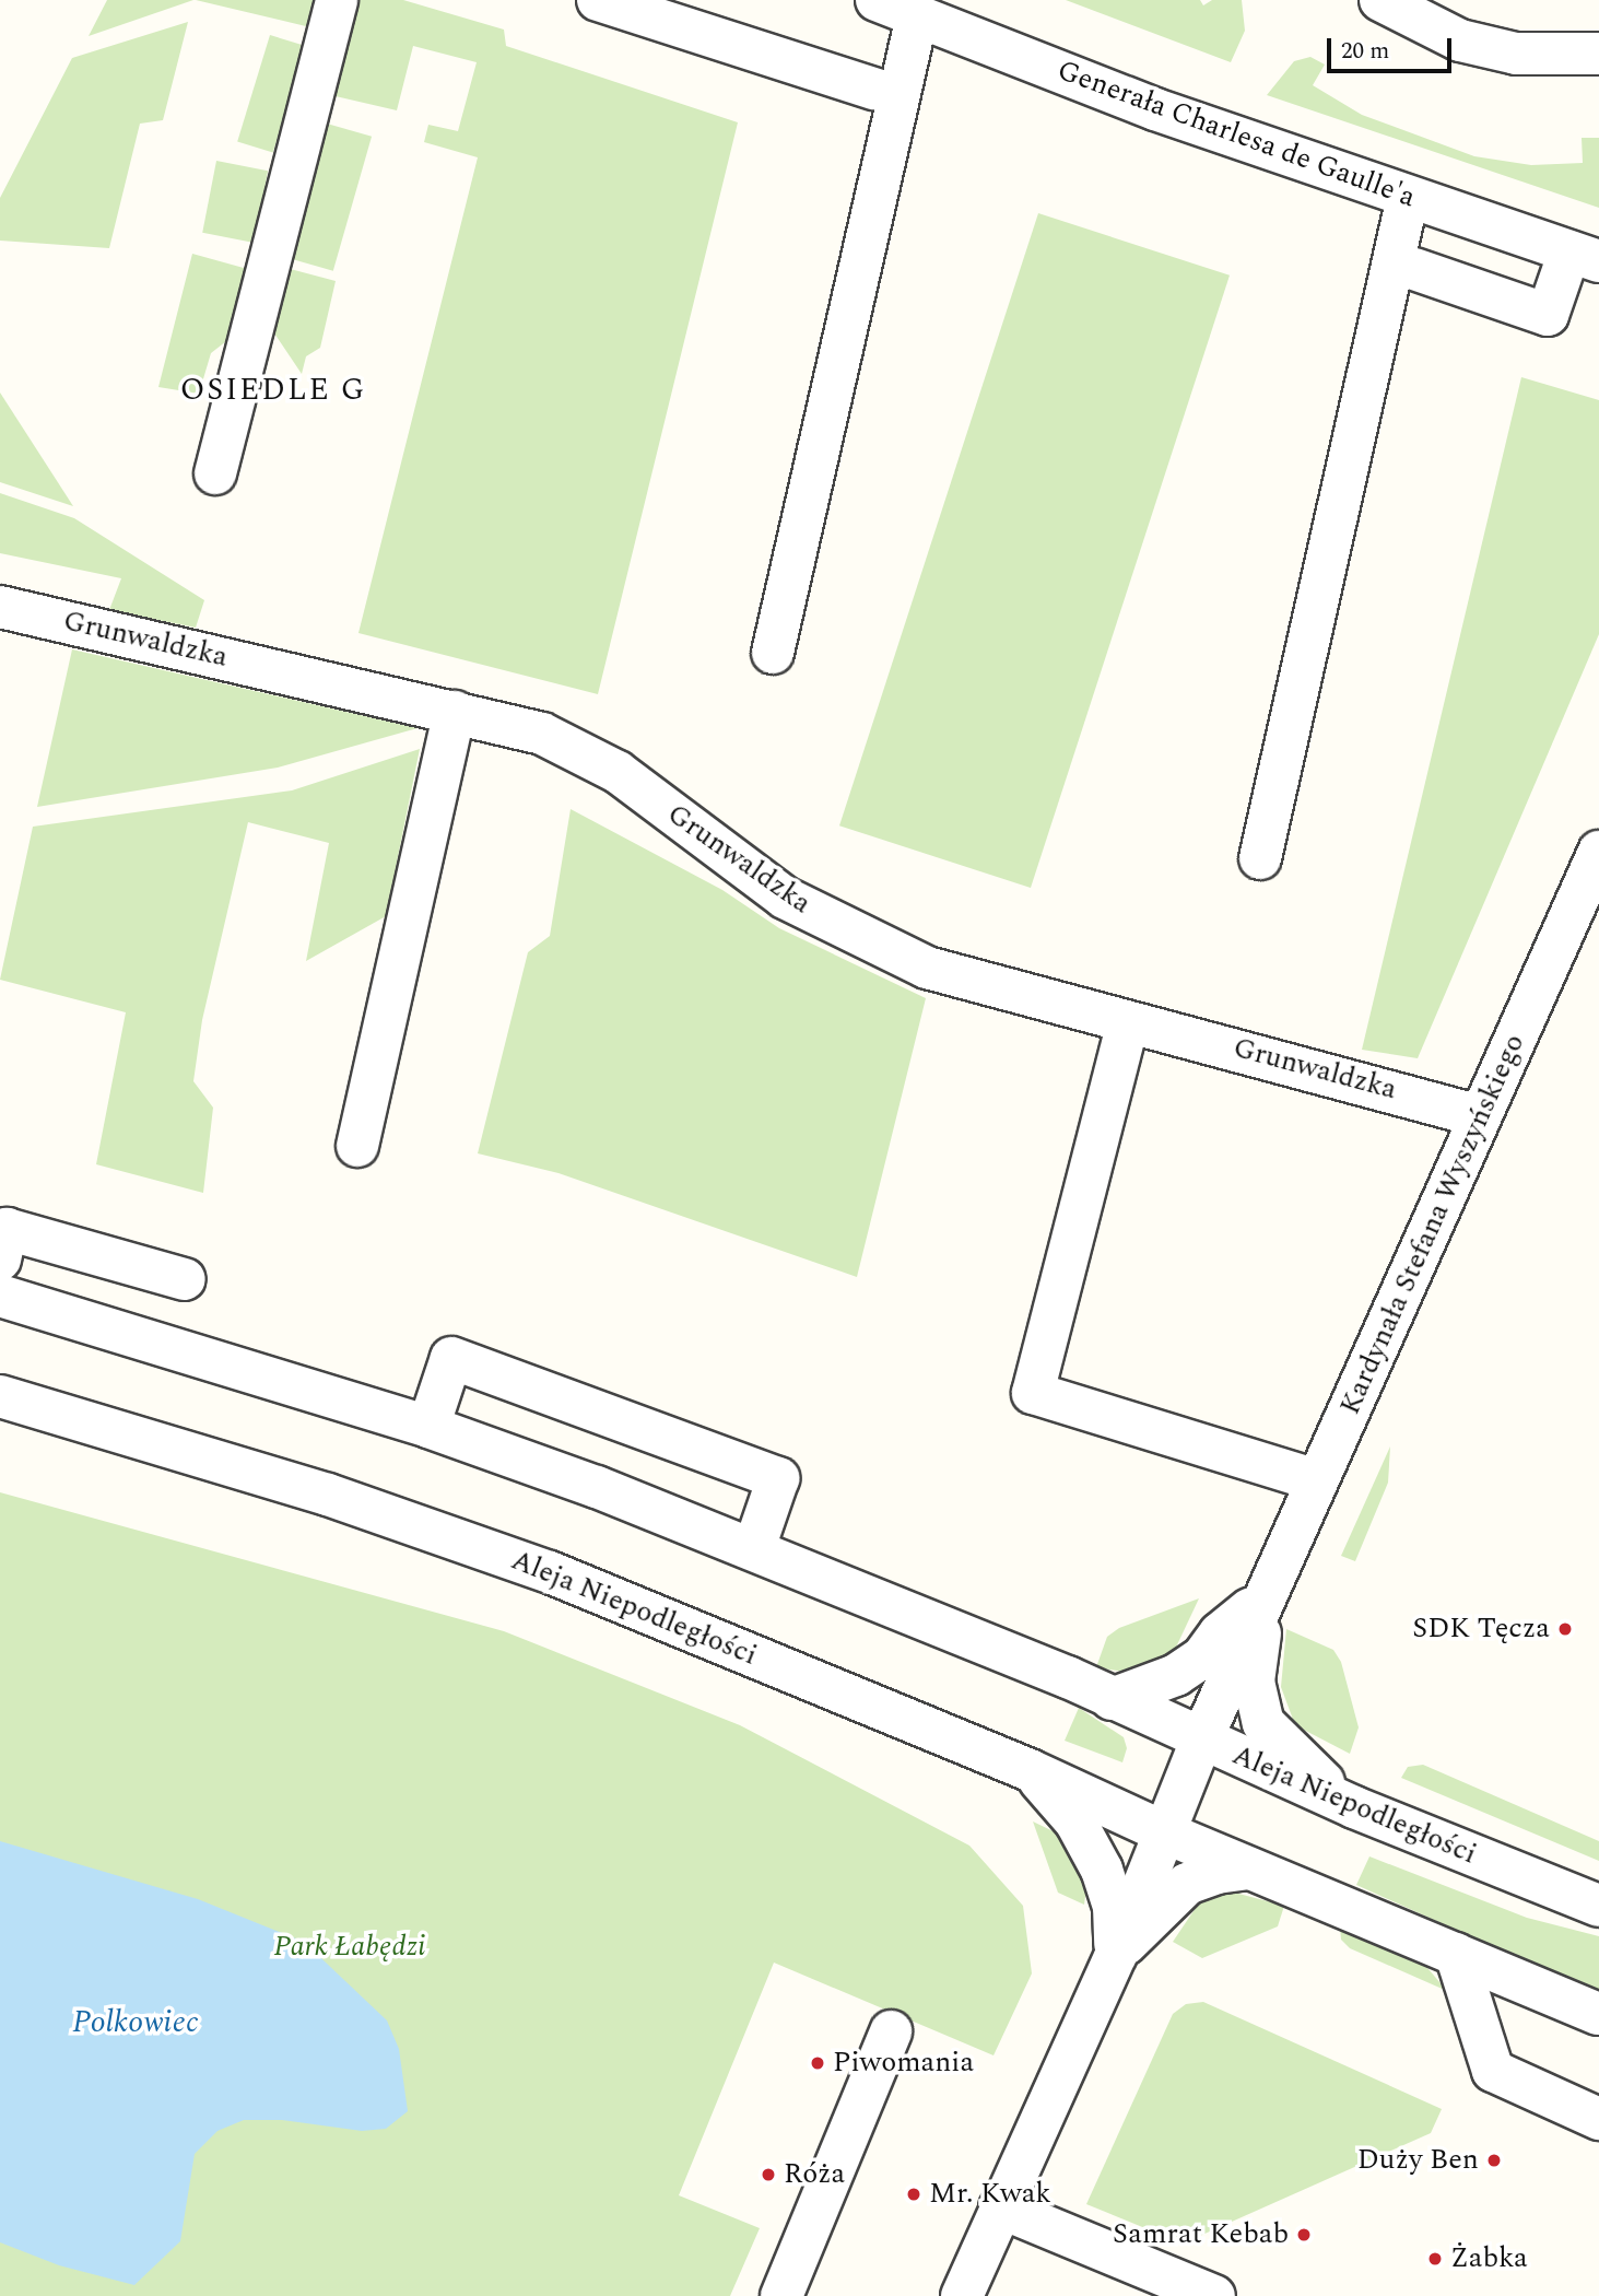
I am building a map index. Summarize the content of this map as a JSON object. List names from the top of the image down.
{
  "streets": {
    "street": [
      "Generała Charlesa de Gaulle'a",
      "Grunwaldzka",
      "Kardynała Stefana Wyszyńskiego",
      "Aleja Niepodległości"
    ]
  },
  "crossings": [
    ["Grunwaldzka", "Kardynała Stefana Wyszyńskiego"],
    ["Kardynała Stefana Wyszyńskiego", "Aleja Niepodległości"]
  ],
  "districts": ["OSIEDLE G"],
  "water": ["Polkowiec"],
  "parks": ["Park Łabędzi"],
  "places": [
    "SDK Tęcza",
    "Piwomania",
    "Duży Ben",
    "Róża",
    "Mr. Kwak",
    "Samrat Kebab",
    "Żabka"
  ],
  "scale_bar": "20 m"
}
